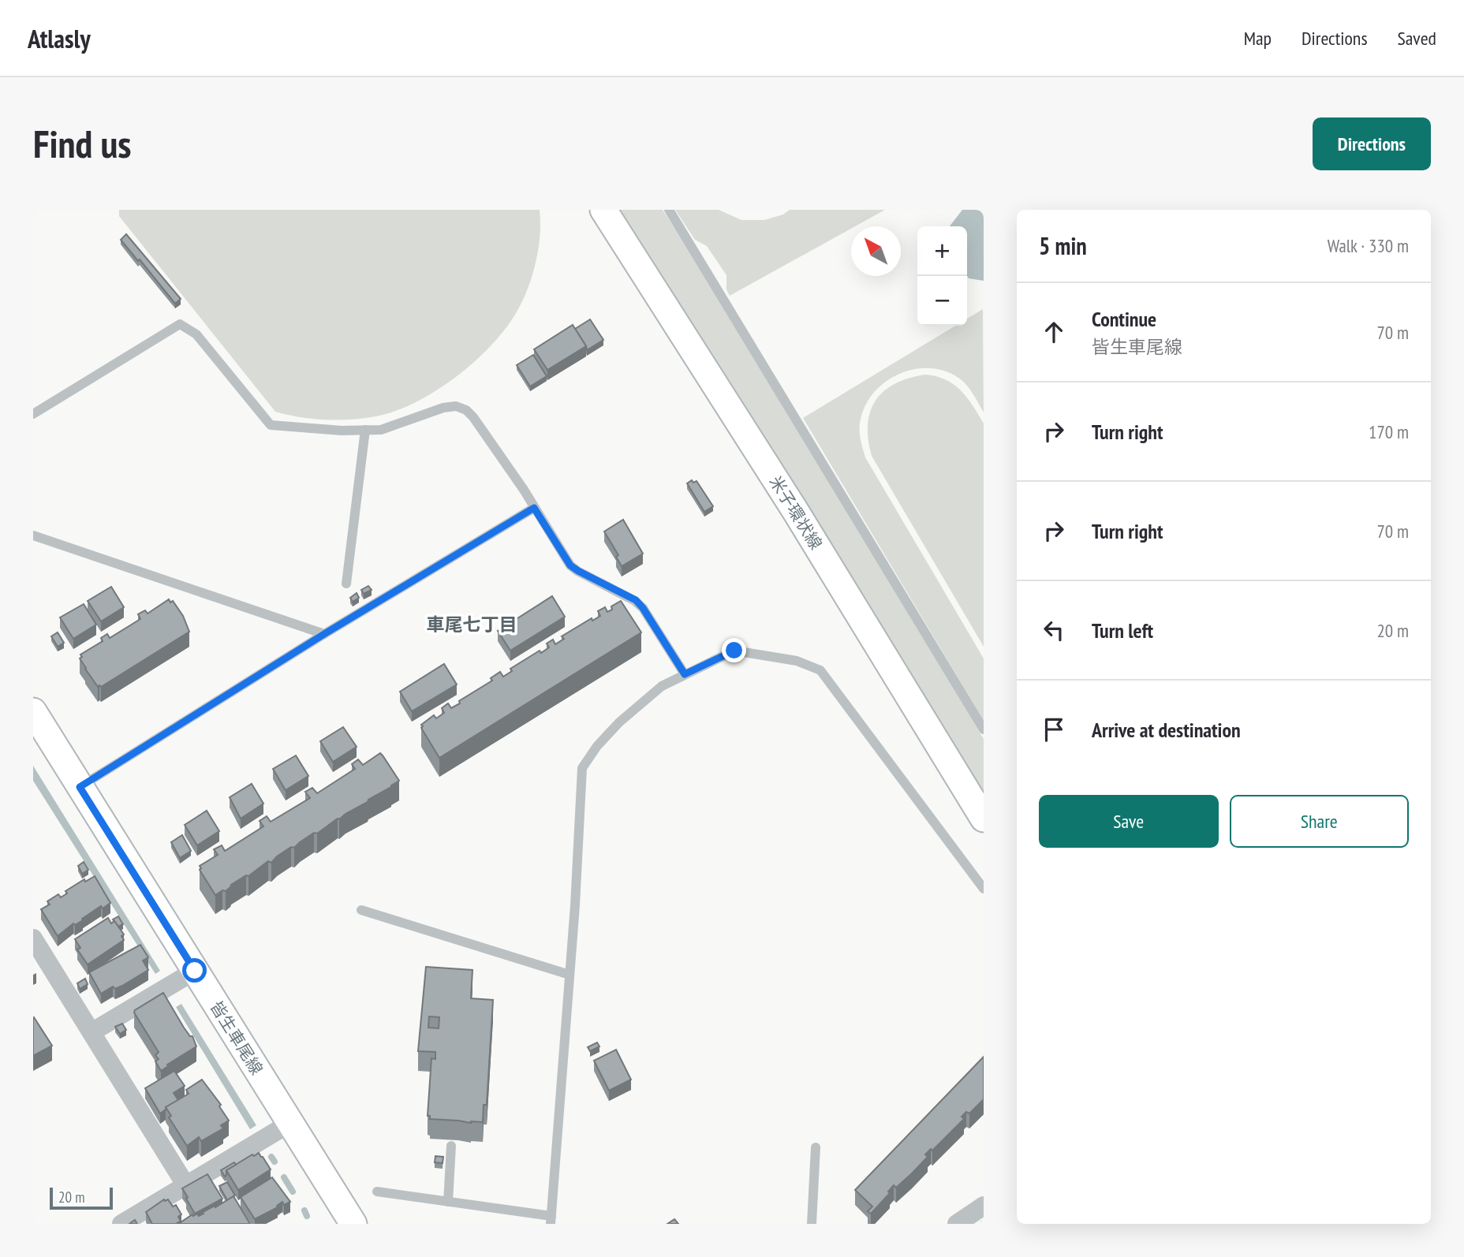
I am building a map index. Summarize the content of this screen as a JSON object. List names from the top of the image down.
{
  "streets": {
    "main road": ["米子環状線", "皆生車尾線"]
  },
  "districts": ["車尾七丁目"],
  "scale_bar": "20 m",
  "north": "top left",
  "page": {
    "header": "Atlasly",
    "nav": ["Map", "Directions", "Saved"],
    "buttons": [
      "Directions",
      ["Save", "Share"]
    ],
    "title": "Find us",
    "heading": ["5 min", "Walk · 330 m"],
    "map_buttons": ["+", "−"],
    "list": [
      ["Continue", "皆生車尾線", "70 m"],
      ["Turn right", "170 m"],
      ["Turn right", "70 m"],
      ["Turn left", "20 m"],
      "Arrive at destination"
    ],
    "scale": "20 m"
  }
}
